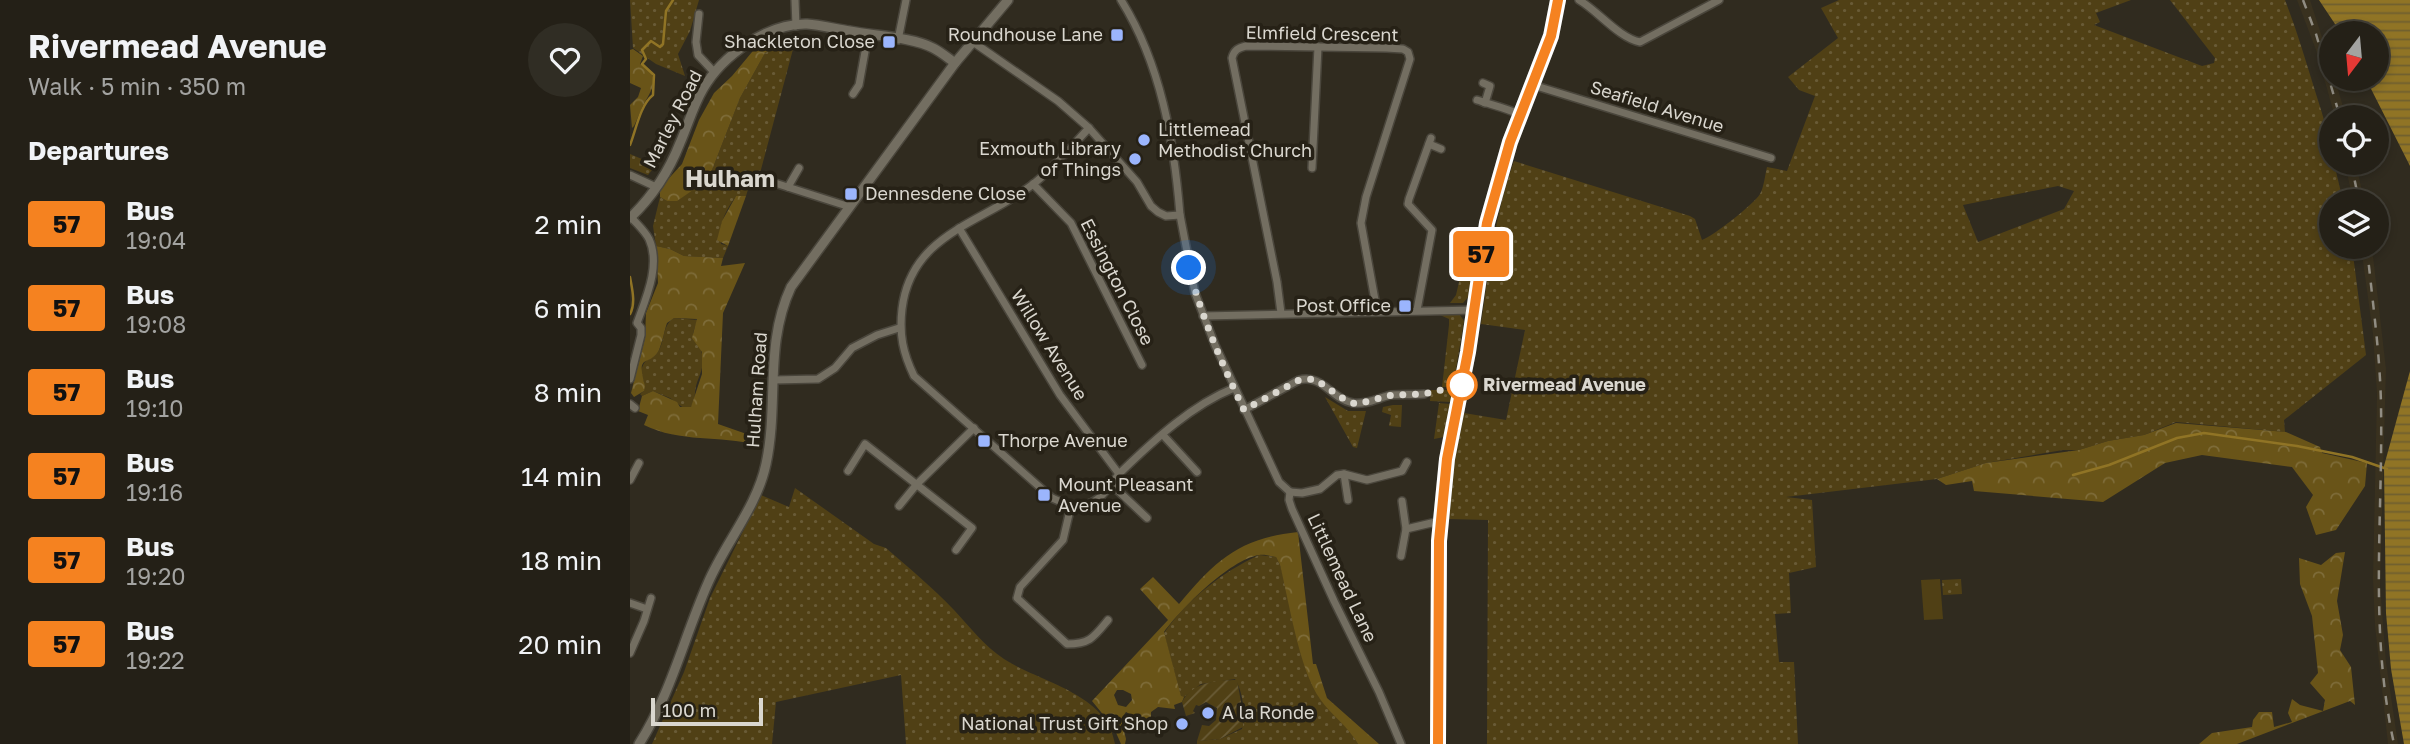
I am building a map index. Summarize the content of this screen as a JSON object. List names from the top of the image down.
{
  "streets": {
    "street": [
      "Elmfield Crescent",
      "Seafield Avenue",
      "Marley Road",
      "Essington Close",
      "Willow Avenue",
      "Hulham Road",
      "Littlemead Lane"
    ]
  },
  "crossings": [
    ["Marley Road", "Hulham Road"]
  ],
  "districts": ["Hulham"],
  "places": {
    "transit": [
      "Roundhouse Lane",
      "Shackleton Close",
      "Dennesdene Close",
      "Post Office",
      "Thorpe Avenue",
      "Mount Pleasant Avenue"
    ],
    "other": [
      "Littlemead Methodist Church",
      "Exmouth Library of Things",
      "Rivermead Avenue",
      "A la Ronde",
      "National Trust Gift Shop"
    ]
  },
  "lines": ["bus line 57"],
  "scale_bar": "100 m",
  "north": "bottom",
  "page": {
    "heading": [
      ["Rivermead Avenue", "Walk · 5 min · 350 m"],
      "Departures"
    ],
    "on_map": "57",
    "list": [
      {
        "mark": "57",
        "name": "Bus",
        "note": "19:04",
        "value": "2 min"
      },
      {
        "mark": "57",
        "name": "Bus",
        "note": "19:08",
        "value": "6 min"
      },
      {
        "mark": "57",
        "name": "Bus",
        "note": "19:10",
        "value": "8 min"
      },
      {
        "mark": "57",
        "name": "Bus",
        "note": "19:16",
        "value": "14 min"
      },
      {
        "mark": "57",
        "name": "Bus",
        "note": "19:20",
        "value": "18 min"
      },
      {
        "mark": "57",
        "name": "Bus",
        "note": "19:22",
        "value": "20 min"
      }
    ],
    "scale": "100 m"
  }
}
